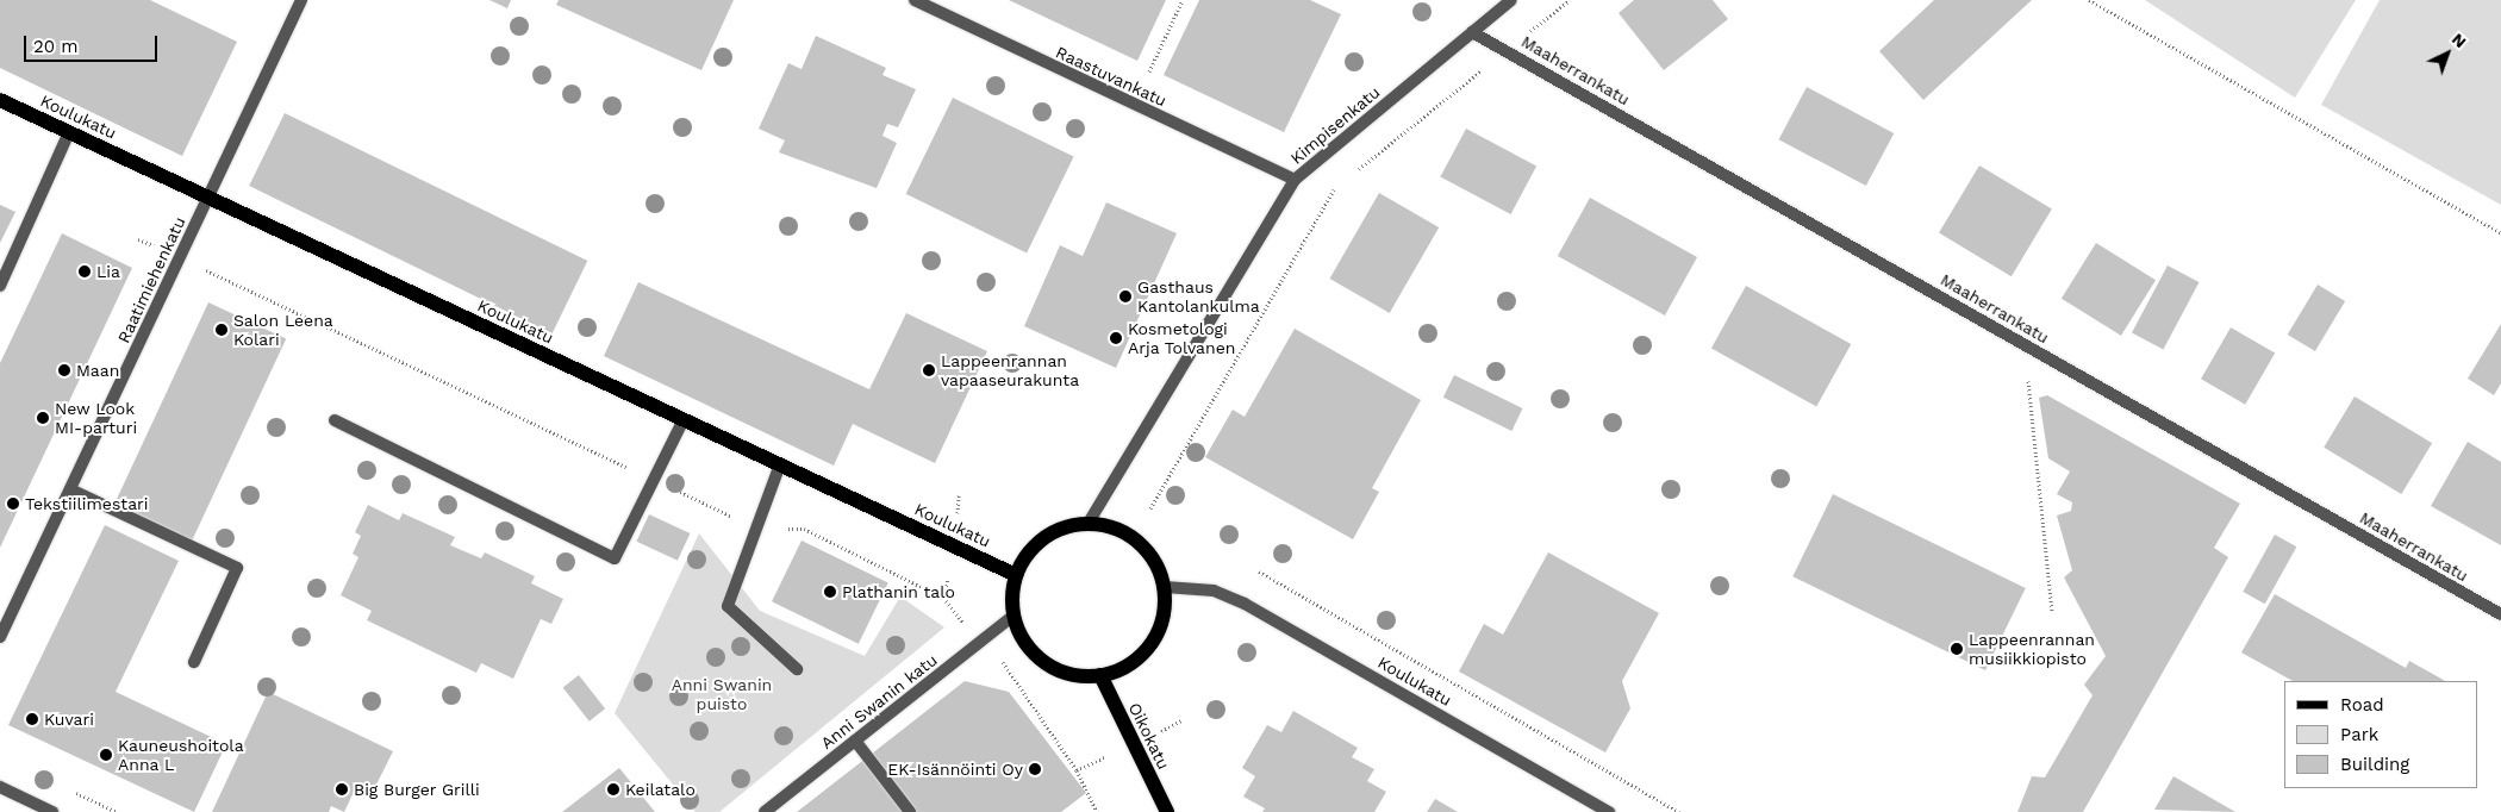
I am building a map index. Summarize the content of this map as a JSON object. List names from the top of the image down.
{
  "streets": {
    "main road": ["Koulukatu", "Oikokatu"],
    "street": [
      "Maaherrankatu",
      "Raastuvankatu",
      "Kimpisenkatu",
      "Raatimiehenkatu",
      "Anni Swanin katu"
    ]
  },
  "crossings": [
    ["Maaherrankatu", "Kimpisenkatu"],
    ["Raastuvankatu", "Kimpisenkatu"],
    ["Koulukatu", "Kimpisenkatu"],
    ["Koulukatu", "Raatimiehenkatu"],
    ["Koulukatu", "Anni Swanin katu"],
    ["Koulukatu", "Oikokatu"],
    ["Kimpisenkatu", "Anni Swanin katu"],
    ["Kimpisenkatu", "Oikokatu"],
    ["Anni Swanin katu", "Oikokatu"]
  ],
  "parks": ["Anni Swanin puisto"],
  "places": [
    "Lia",
    "Gasthaus Kantolankulma",
    "Salon Leena Kolari",
    "Kosmetologi Arja Tolvanen",
    "Maan",
    "Lappeenrannan vapaaseurakunta",
    "New Look MI-parturi",
    "Tekstiilimestari",
    "Plathanin talo",
    "Lappeenrannan musiikkiopisto",
    "Kuvari",
    "Kauneushoitola Anna L",
    "EK-Isännöinti Oy",
    "Big Burger Grilli",
    "Keilatalo"
  ],
  "legend": ["Road", "Park", "Building"],
  "scale_bar": "20 m",
  "north": "top right"
}
